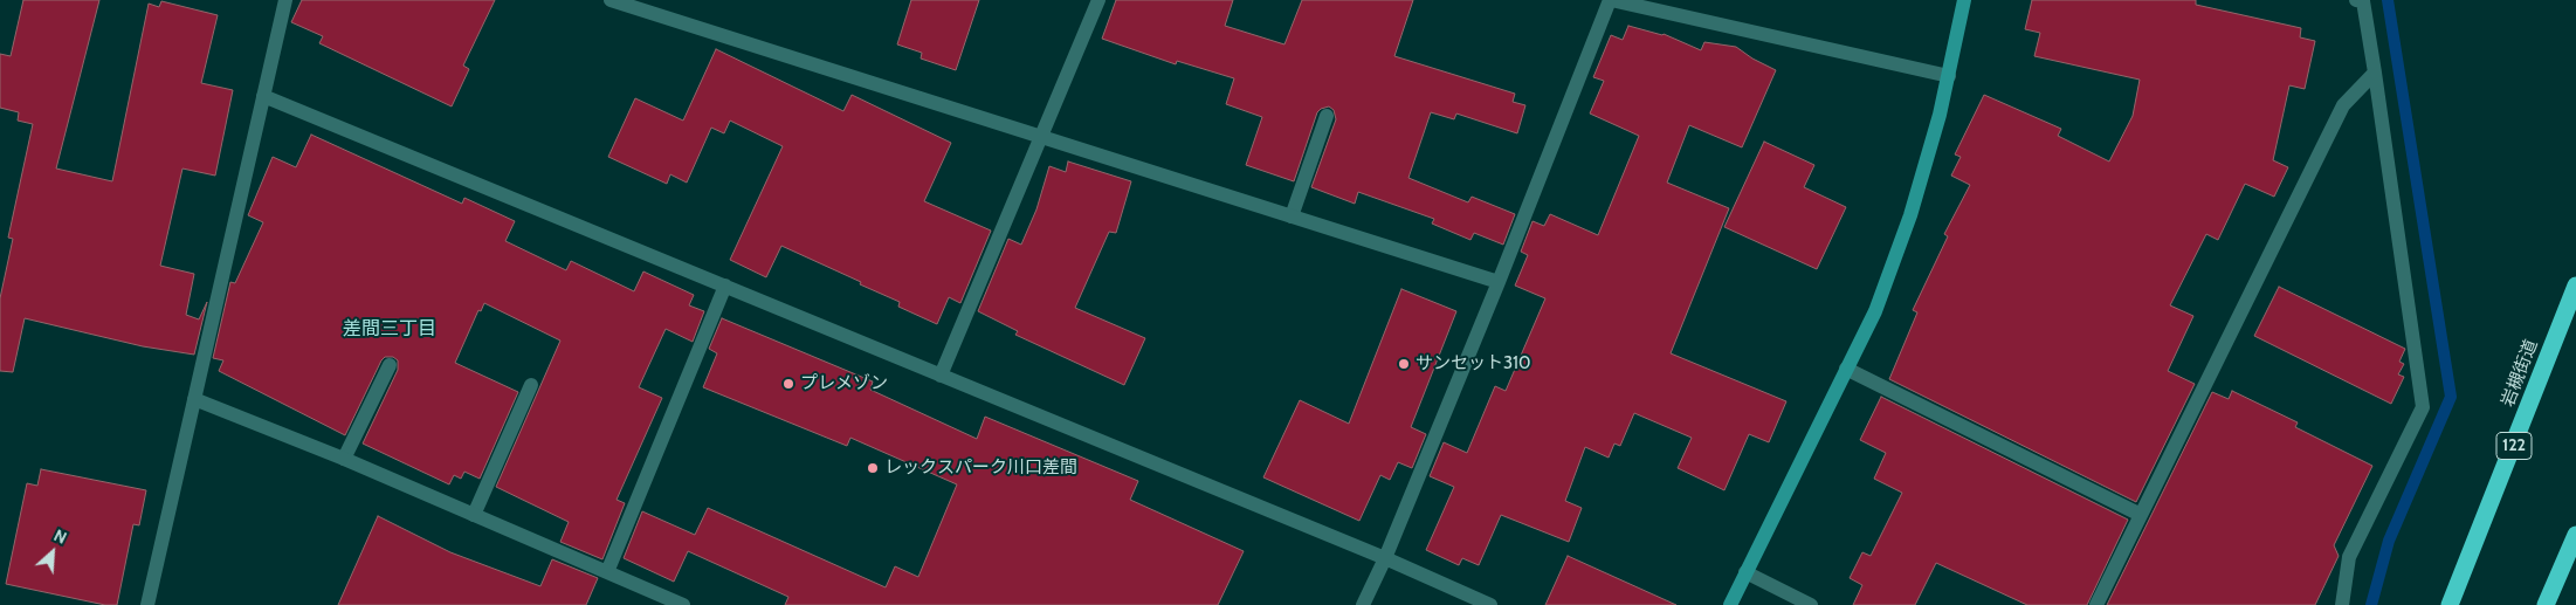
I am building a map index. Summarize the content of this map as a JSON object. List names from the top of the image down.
{
  "streets": {
    "highway": ["岩槻街道", "122"]
  },
  "districts": ["差間三丁目"],
  "places": ["サンセット310", "プレメゾン", "レックスパーク川口差間"],
  "north": "top right"
}
